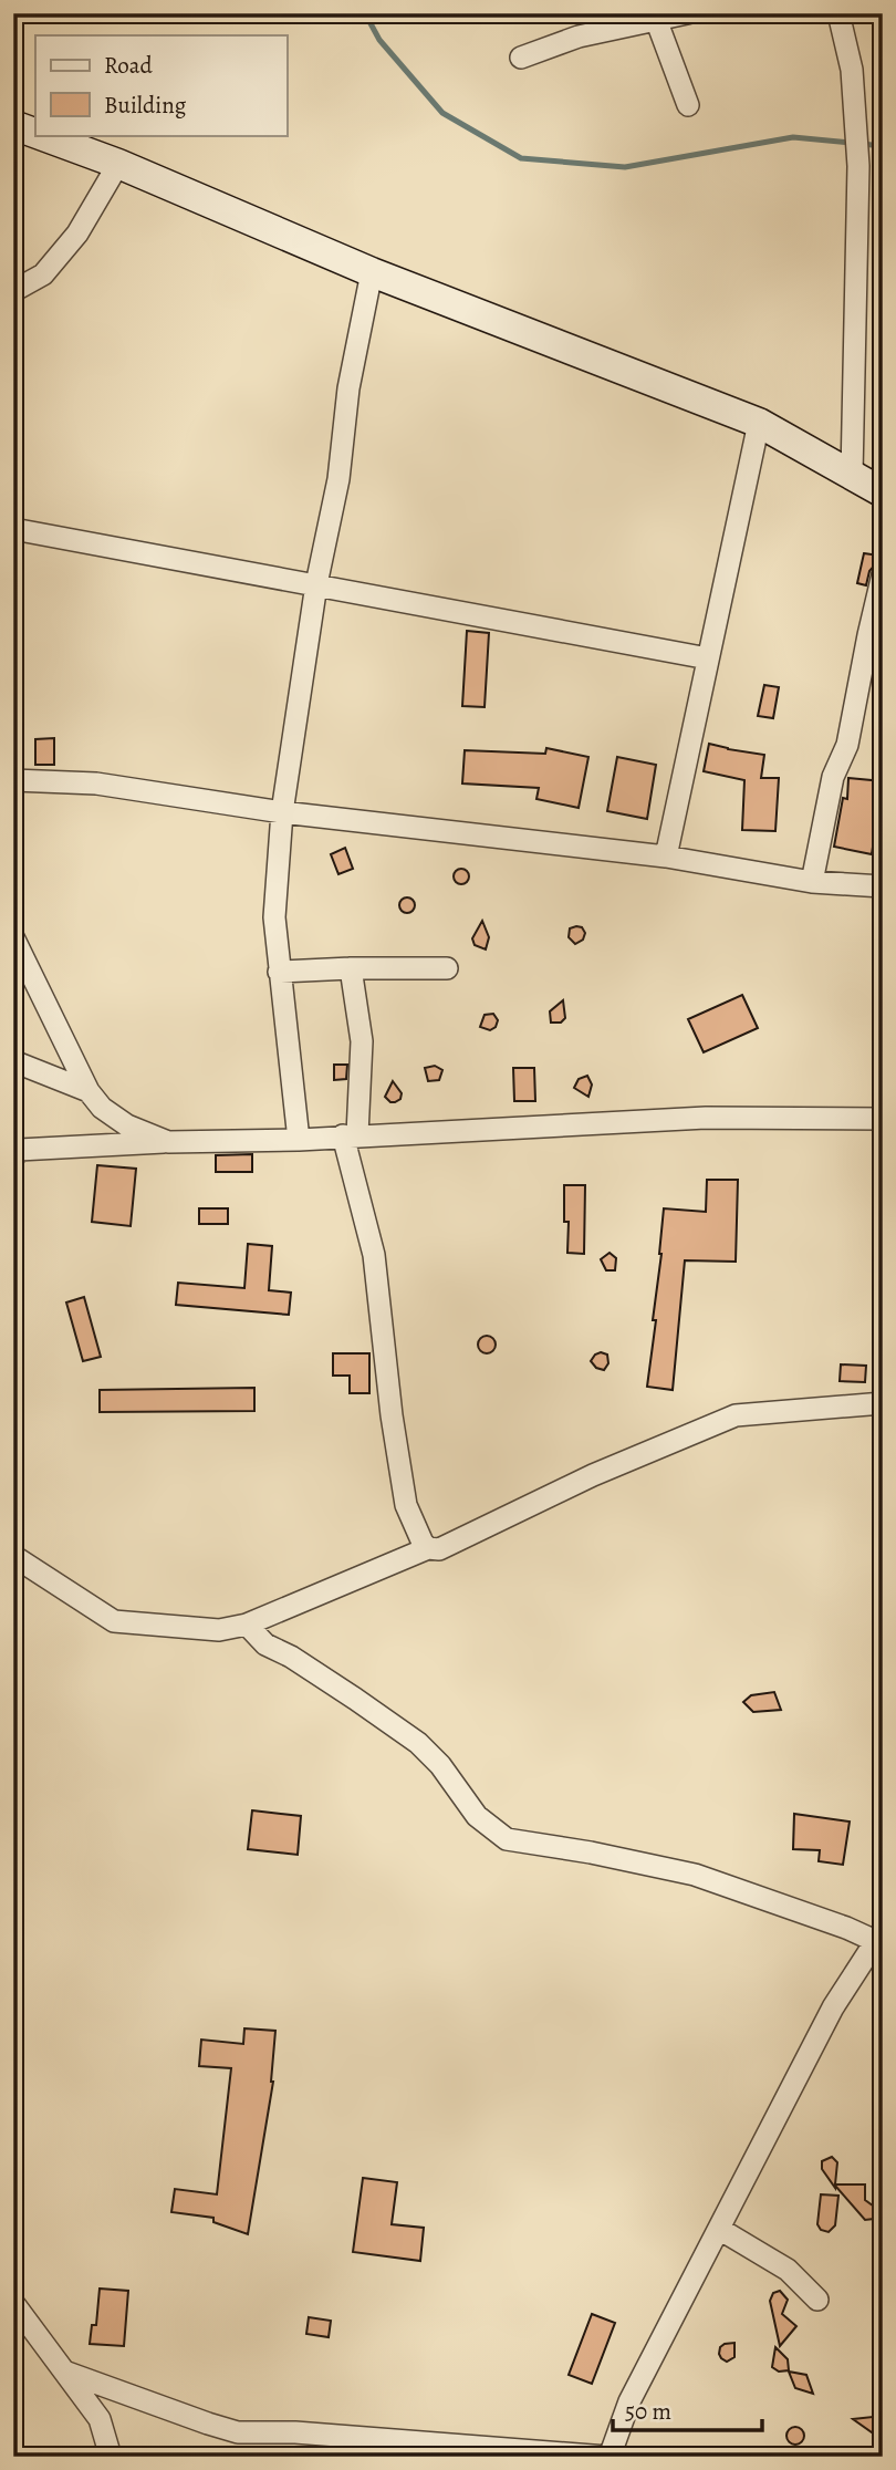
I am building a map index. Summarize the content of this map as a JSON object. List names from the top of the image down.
{
  "legend": ["Road", "Building"],
  "scale_bar": "50 m"
}
